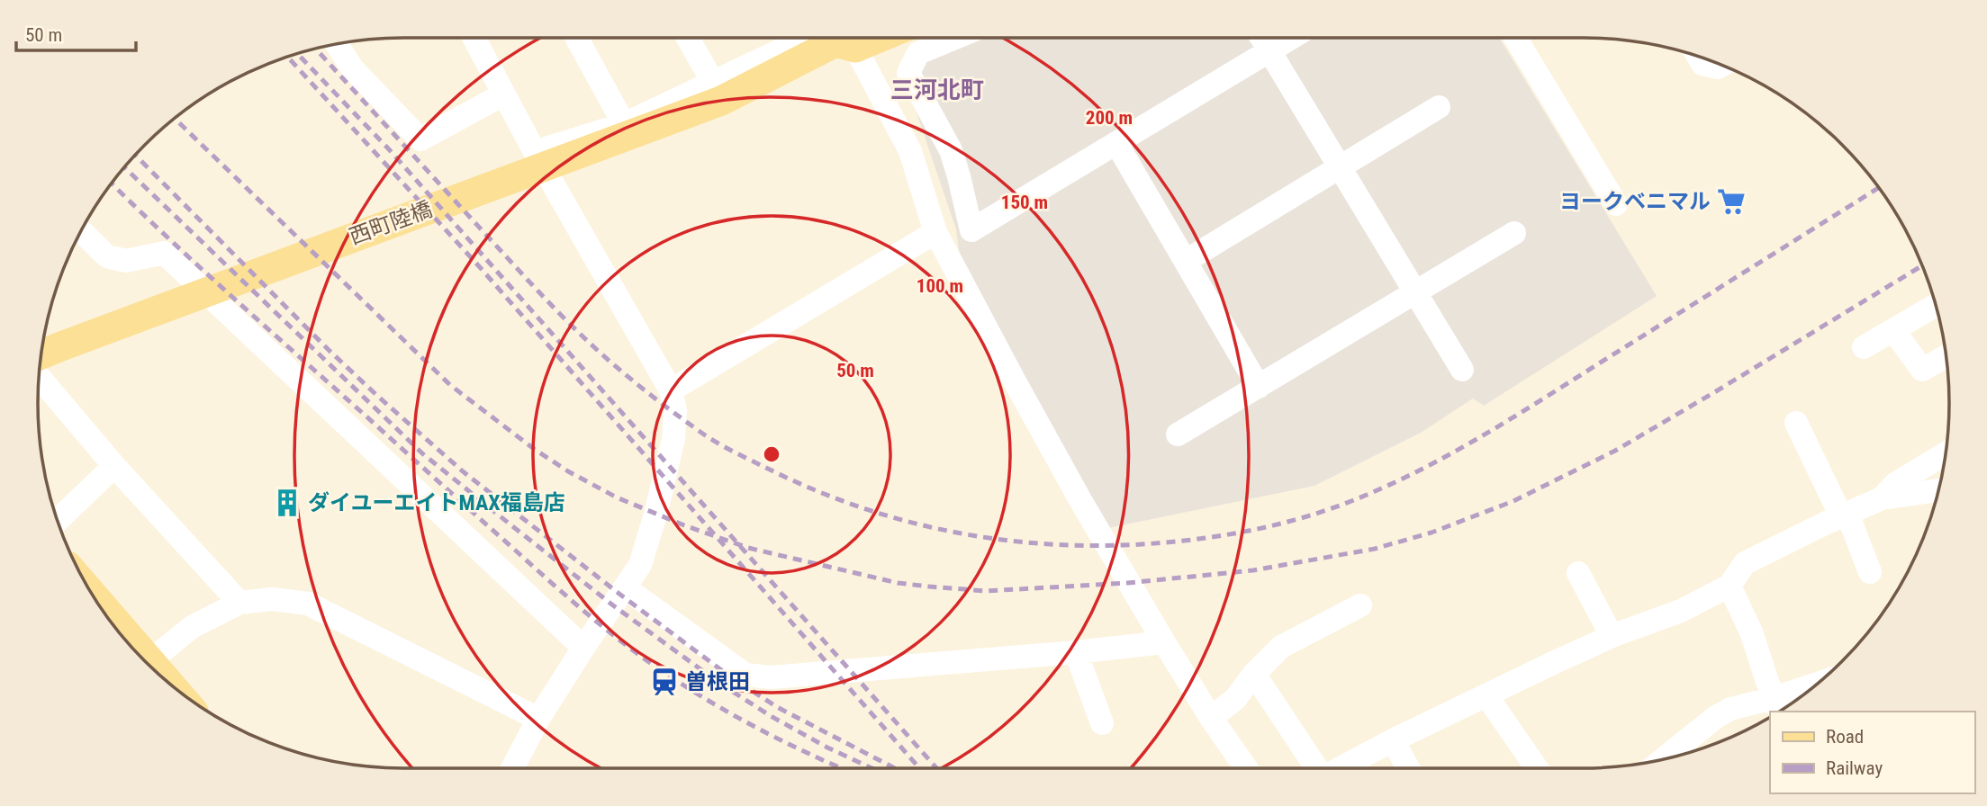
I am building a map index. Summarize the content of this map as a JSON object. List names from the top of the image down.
{
  "streets": {
    "main road": ["西町陸橋"]
  },
  "districts": ["三河北町"],
  "places": {
    "supermarket": ["ヨークベニマル"],
    "building": ["ダイユーエイトMAX福島店"],
    "station": ["曽根田"]
  },
  "legend": ["Road", "Railway"],
  "scale_bar": "50 m",
  "rings": [
    "200 m",
    "150 m",
    "100 m",
    "50 m"
  ]
}
